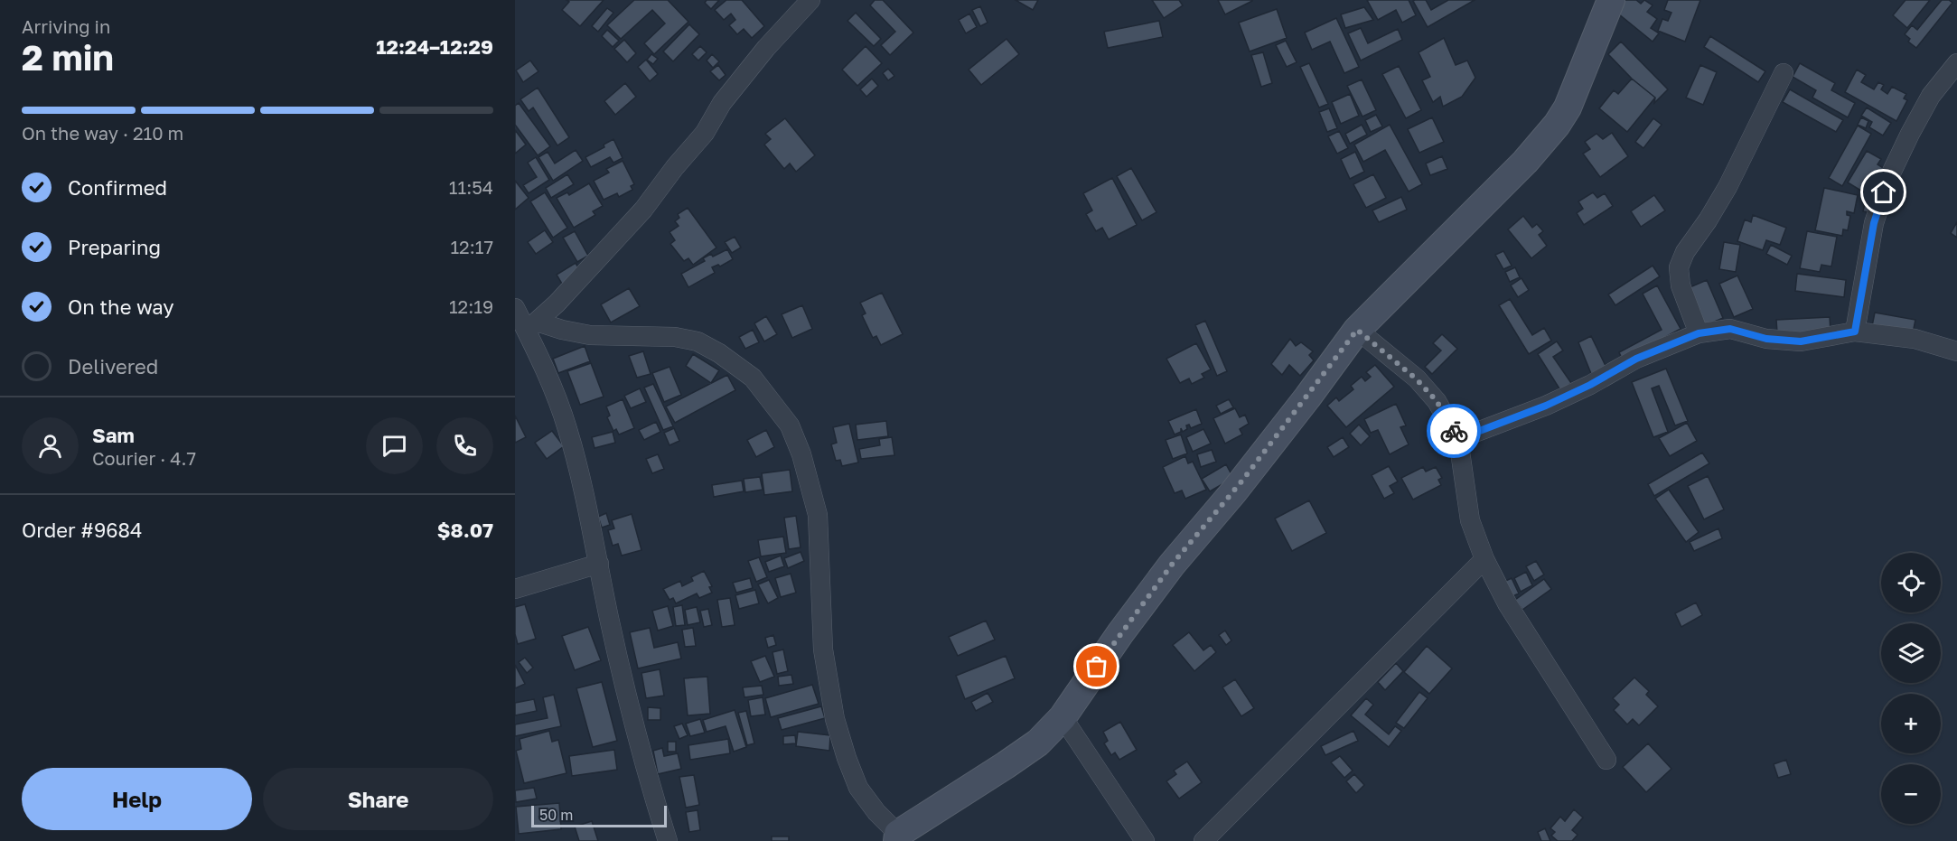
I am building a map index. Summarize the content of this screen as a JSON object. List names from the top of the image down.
{
  "scale_bar": "50 m",
  "page": {
    "heading": ["2 min", "Arriving in", "12:24–12:29"],
    "panel": [
      "Sam",
      "Courier · 4.7",
      "Order #9684",
      "$8.07"
    ],
    "bar": "On the way · 210 m",
    "list": [
      ["Confirmed", "11:54"],
      ["Preparing", "12:17"],
      ["On the way", "12:19"],
      "Delivered"
    ],
    "map_buttons": ["+", "−"],
    "buttons": ["Help", "Share"],
    "scale": "50 m"
  }
}
